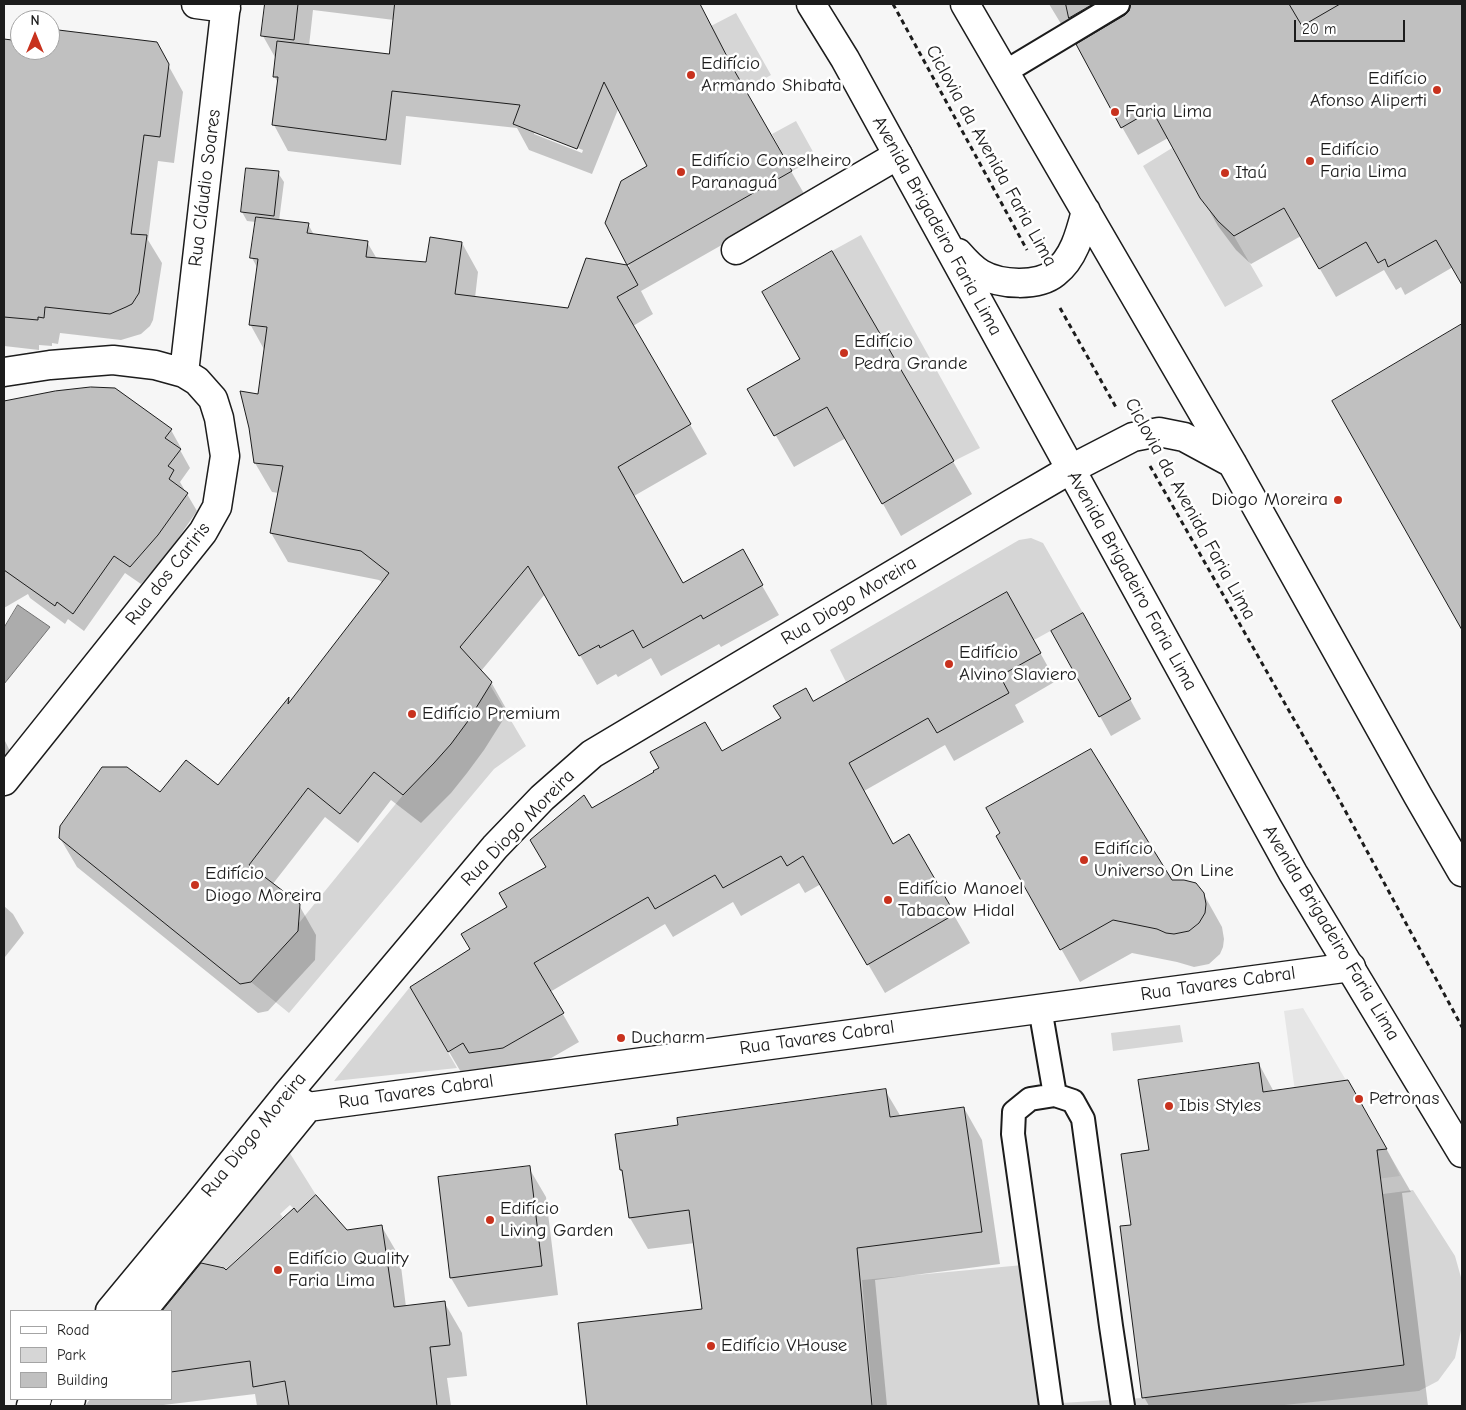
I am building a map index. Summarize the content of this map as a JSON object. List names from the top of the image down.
{
  "streets": {
    "main road": [
      "Rua Cláudio Soares",
      "Avenida Brigadeiro Faria Lima",
      "Rua dos Cariris",
      "Rua Diogo Moreira",
      "Rua Tavares Cabral"
    ],
    "path": ["Ciclovia da Avenida Faria Lima"]
  },
  "crossings": [
    ["Ciclovia da Avenida Faria Lima", "Rua Diogo Moreira"],
    ["Rua Cláudio Soares", "Rua dos Cariris"],
    ["Avenida Brigadeiro Faria Lima", "Rua Diogo Moreira"],
    ["Avenida Brigadeiro Faria Lima", "Rua Tavares Cabral"],
    ["Rua Diogo Moreira", "Rua Tavares Cabral"]
  ],
  "places": [
    "Edifício Armando Shibata",
    "Edifício Afonso Aliperti",
    "Faria Lima",
    "Edifício Faria Lima",
    "Edifício Conselheiro Paranaguá",
    "Itaú",
    "Edifício Pedra Grande",
    "Diogo Moreira",
    "Edifício Alvino Slaviero",
    "Edifício Premium",
    "Edifício Universo On Line",
    "Edifício Diogo Moreira",
    "Edifício Manoel Tabacow Hidal",
    "Ducharm",
    "Petronas",
    "Ibis Styles",
    "Edifício Living Garden",
    "Edifício Quality Faria Lima",
    "Edifício VHouse"
  ],
  "legend": ["Road", "Park", "Building"],
  "scale_bar": "20 m",
  "north": "top"
}
